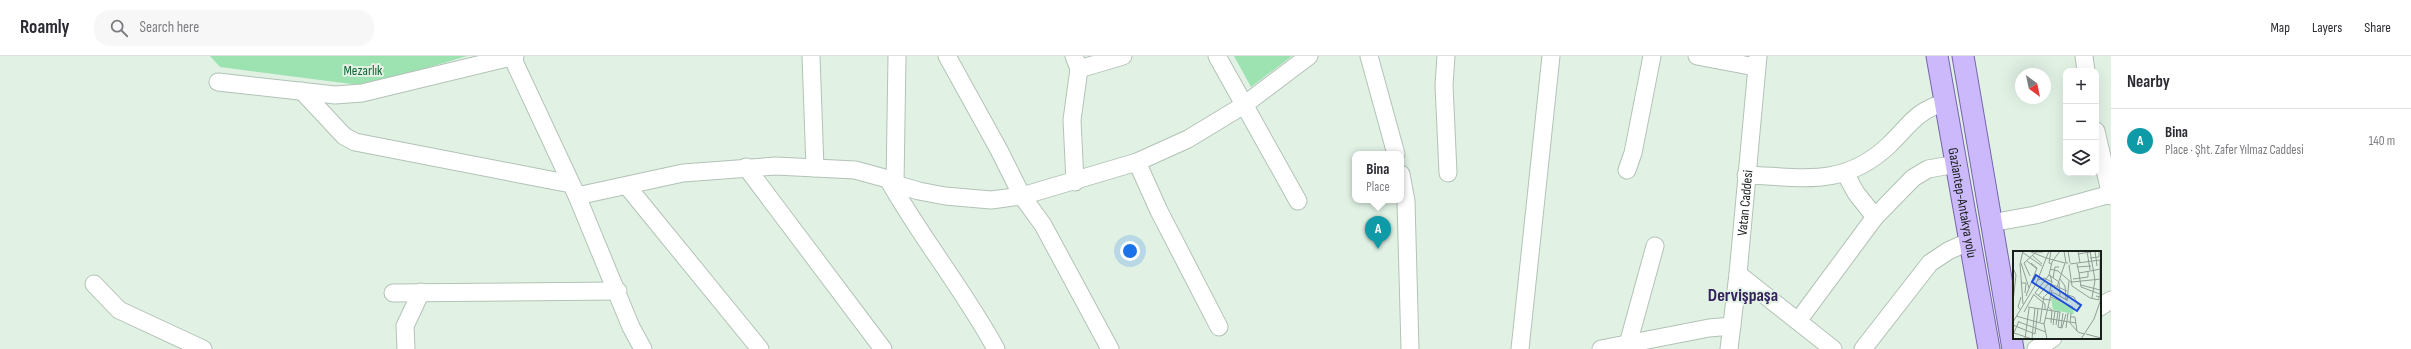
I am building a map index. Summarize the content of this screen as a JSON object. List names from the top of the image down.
{
  "streets": {
    "main road": ["Gaziantep-Antakya yolu"],
    "street": ["Vatan Caddesi"]
  },
  "districts": ["Dervişpaşa"],
  "parks": ["Mezarlık"],
  "north": "bottom right",
  "page": {
    "header": "Roamly",
    "search": "Search here",
    "nav": ["Map", "Layers", "Share"],
    "heading": "Nearby",
    "map_buttons": ["+", "−"],
    "list": [
      {
        "mark": "A",
        "name": "Bina",
        "note": "Place · Şht. Zafer Yılmaz Caddesi",
        "value": "140 m"
      }
    ],
    "popup": ["Bina", "Place"],
    "pins": "A"
  }
}
